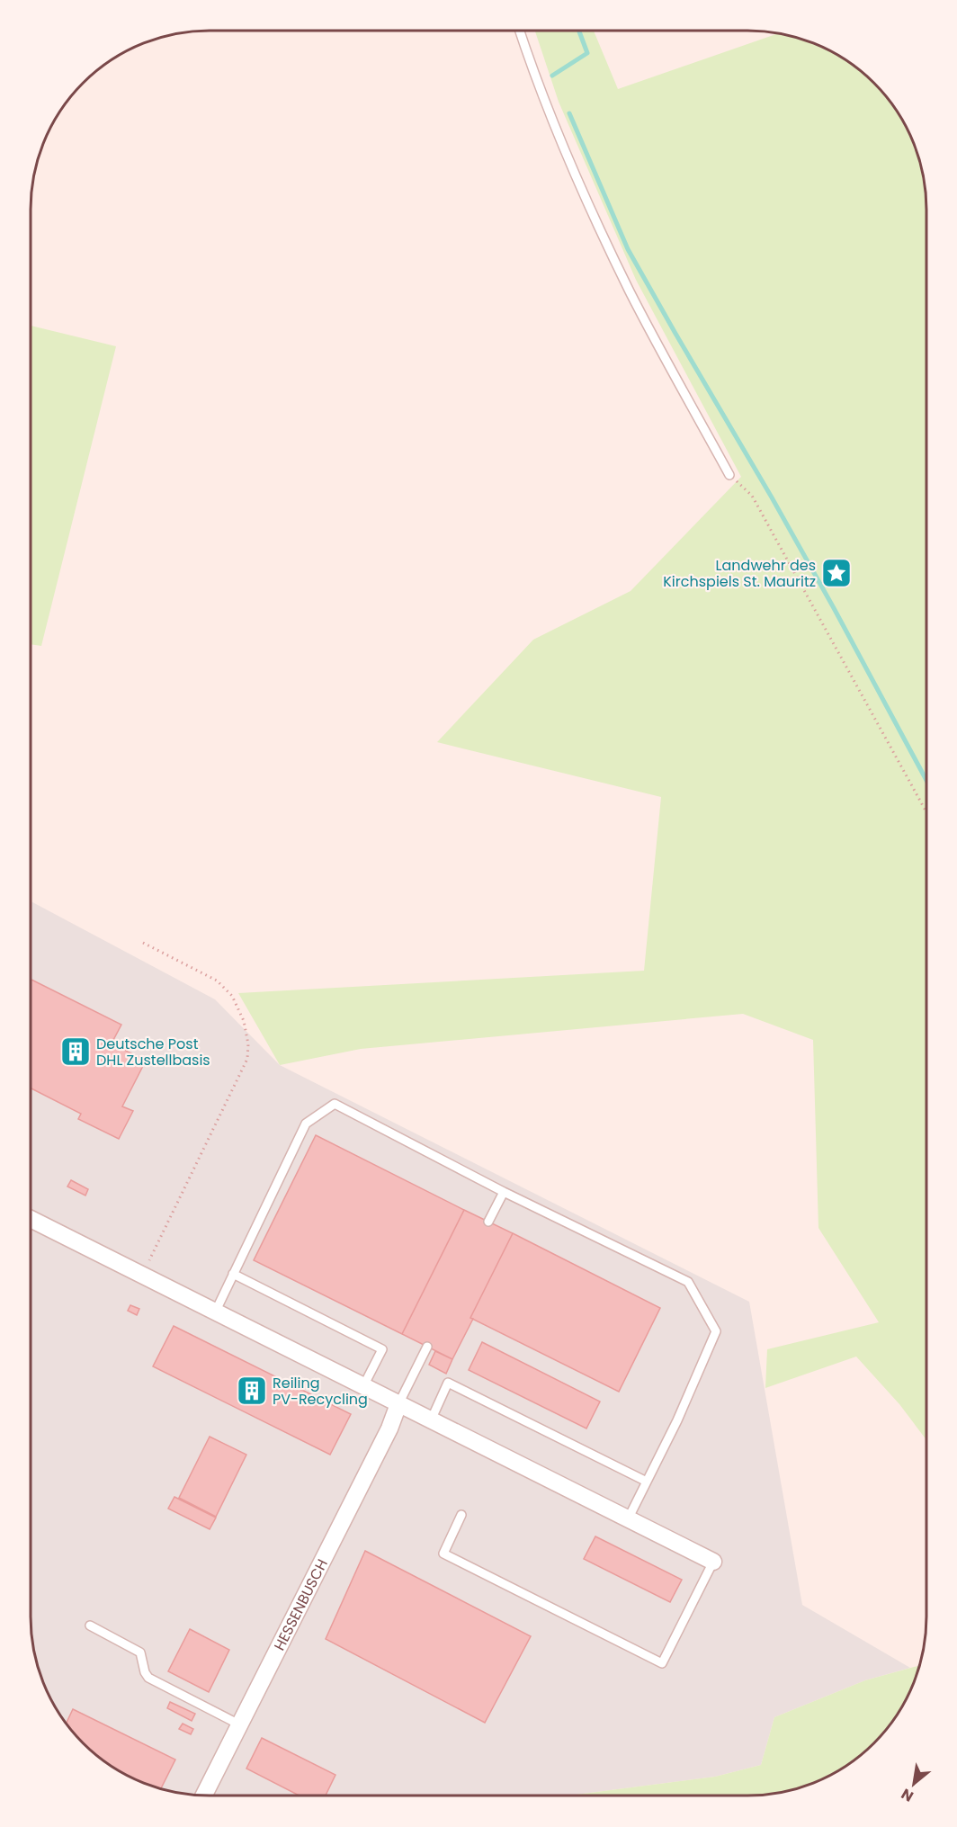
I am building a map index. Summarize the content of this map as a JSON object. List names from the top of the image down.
{
  "streets": {
    "street": ["HESSENBUSCH"]
  },
  "places": {
    "place": ["Landwehr des Kirchspiels St. Mauritz"],
    "building": ["Deutsche Post DHL Zustellbasis", "Reiling PV-Recycling"]
  },
  "north": "bottom left"
}
